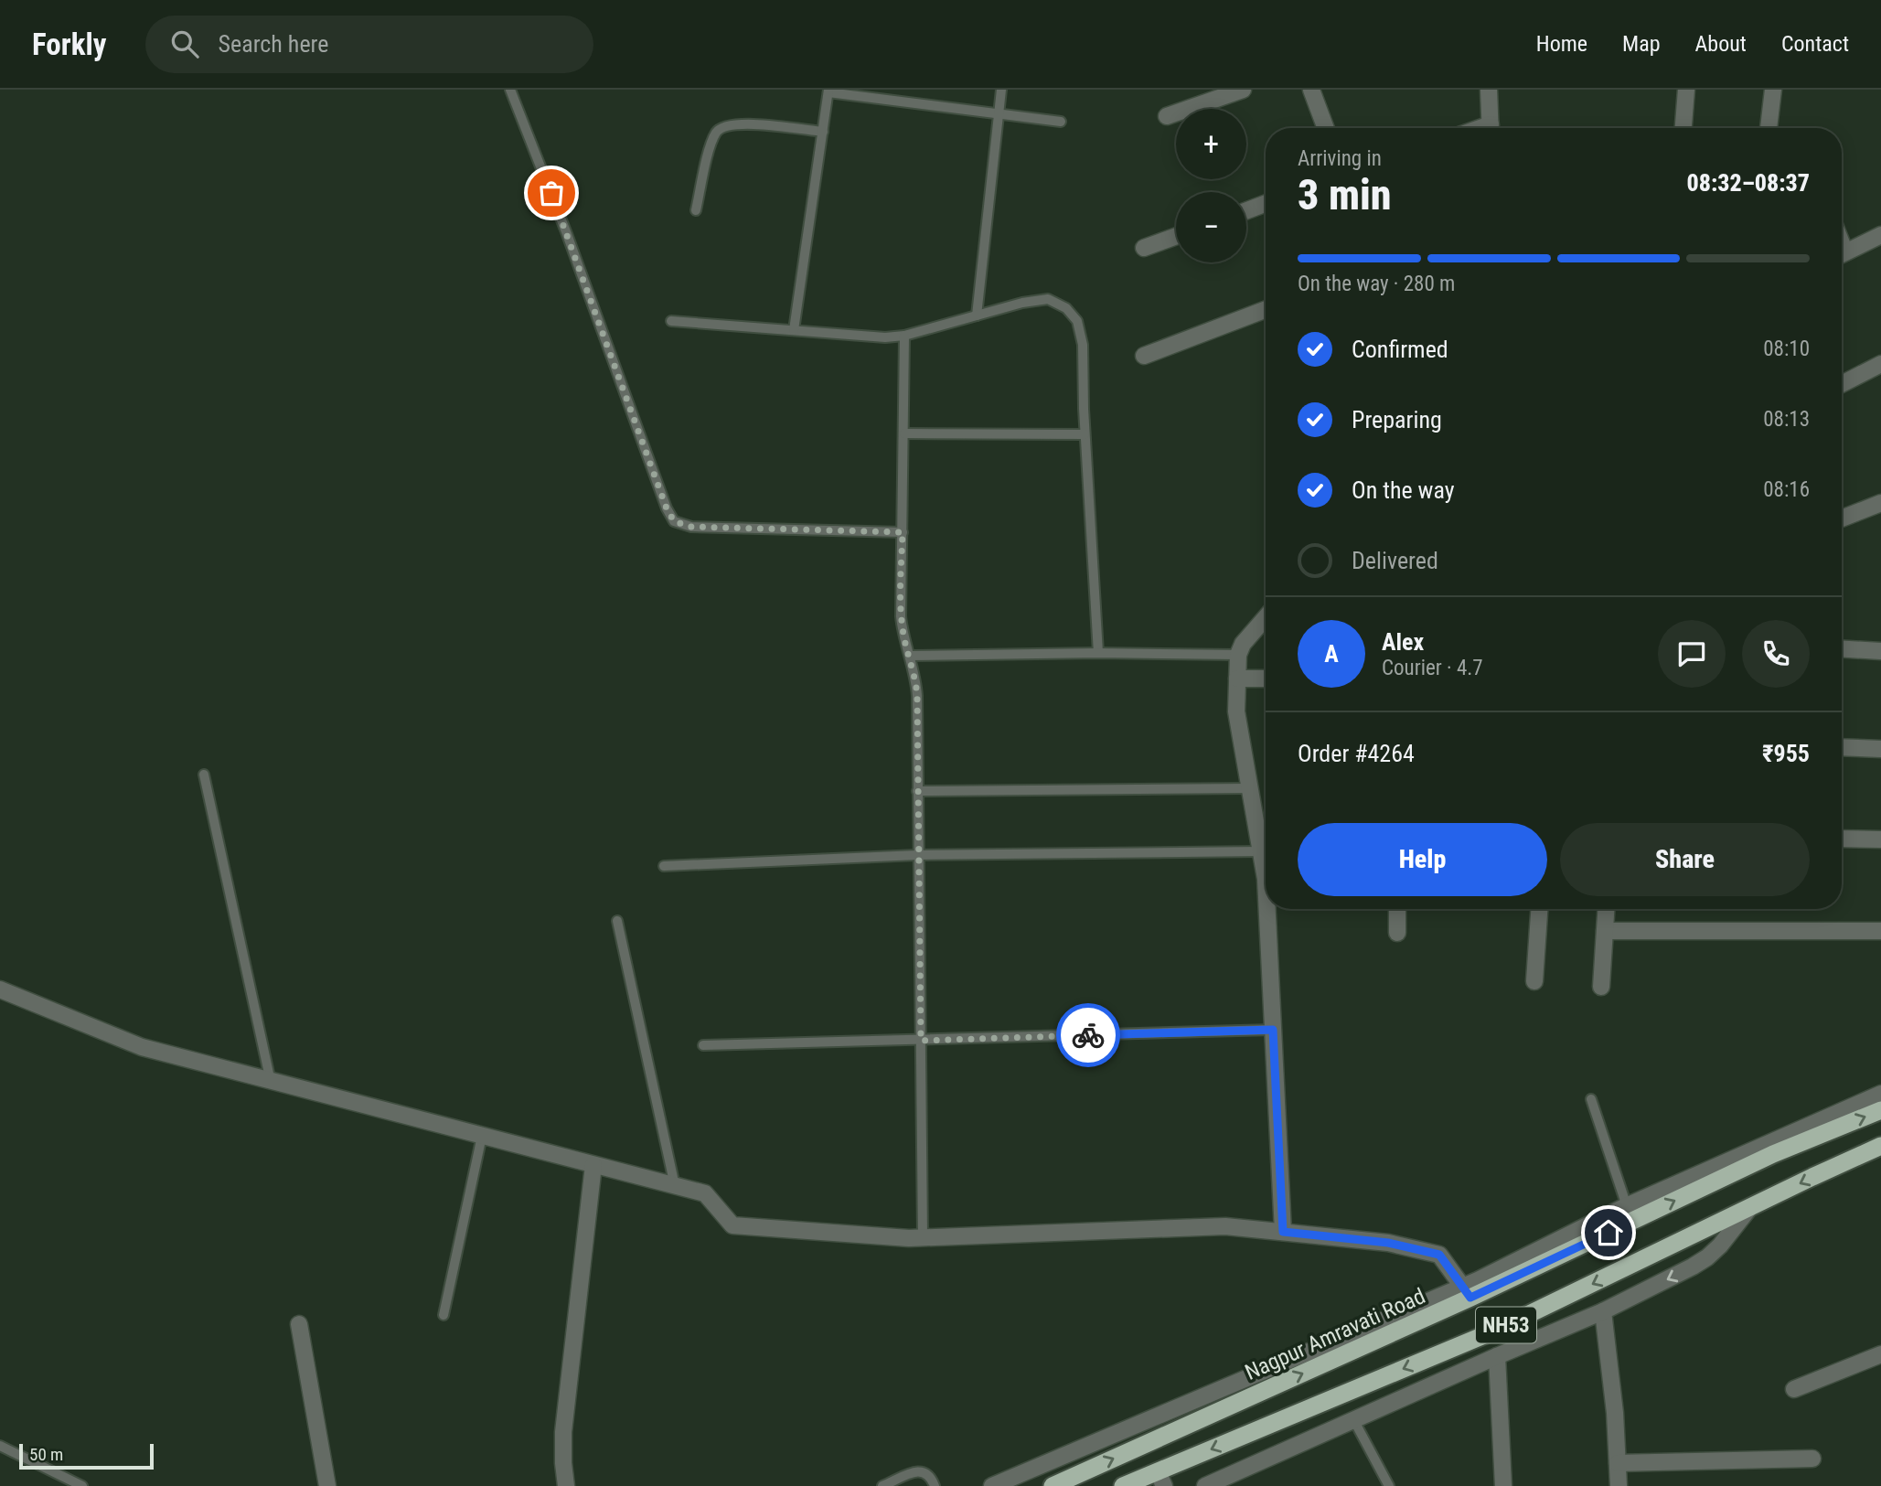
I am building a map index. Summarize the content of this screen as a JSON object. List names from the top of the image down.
{
  "streets": {
    "highway": ["NH53", "Nagpur Amravati Road"]
  },
  "scale_bar": "50 m",
  "page": {
    "header": "Forkly",
    "search": "Search here",
    "nav": [
      "Home",
      "Map",
      "About",
      "Contact"
    ],
    "map_buttons": ["+", "−"],
    "heading": ["3 min", "Arriving in", "08:32–08:37"],
    "panel": [
      "Alex",
      "Courier · 4.7",
      "Order #4264",
      "₹955"
    ],
    "bar": "On the way · 280 m",
    "list": [
      ["Confirmed", "08:10"],
      ["Preparing", "08:13"],
      ["On the way", "08:16"],
      "Delivered"
    ],
    "round": "A",
    "buttons": ["Help", "Share"],
    "scale": "50 m"
  }
}
